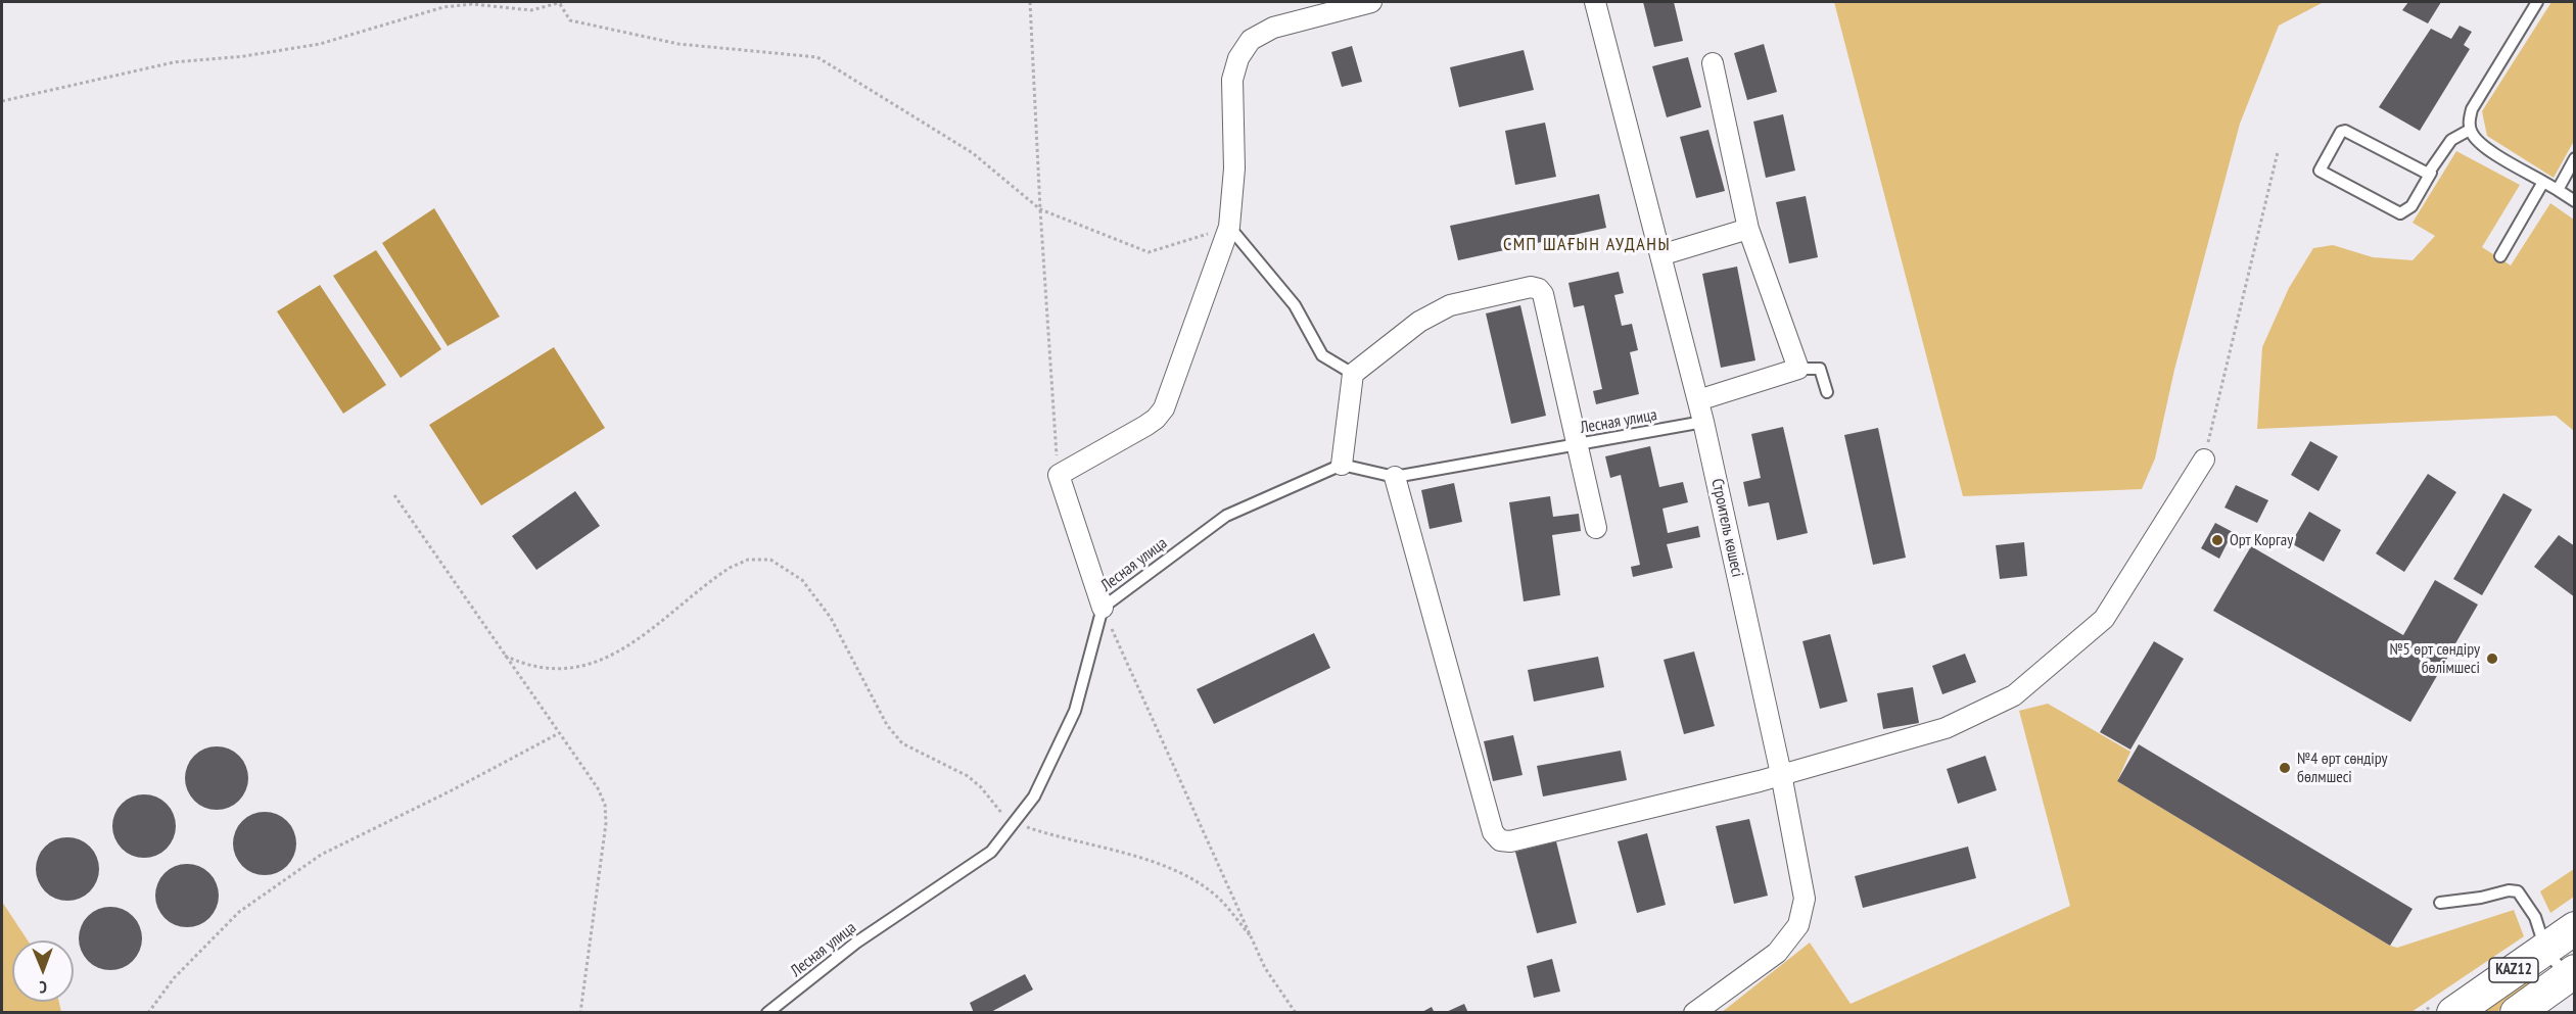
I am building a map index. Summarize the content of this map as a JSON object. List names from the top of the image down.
{
  "streets": {
    "main road": ["KAZ12"],
    "street": ["Строитель көшесі"],
    "lane": ["Лесная улица"]
  },
  "crossings": [
    ["Лесная улица", "Строитель көшесі"]
  ],
  "districts": ["СМП ШАҒЫН АУДАНЫ"],
  "places": ["Орт Коргау", "№5 өрт сөндіру бөлімшесі", "№4 өрт сөндіру бөлмшесі"],
  "north": "bottom"
}
